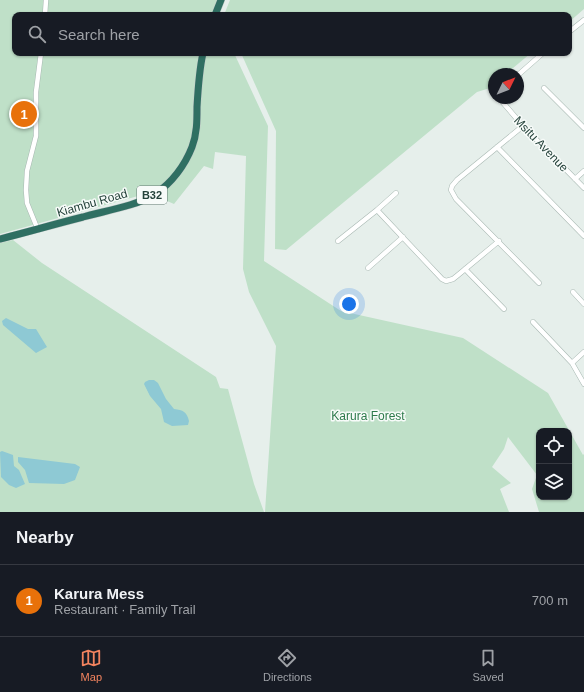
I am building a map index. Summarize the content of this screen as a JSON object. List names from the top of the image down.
{
  "streets": {
    "highway": ["B32", "Kiambu Road"],
    "street": ["Msitu Avenue"]
  },
  "parks": ["Karura Forest"],
  "north": "top right",
  "page": {
    "search": "Search here",
    "pins": "1",
    "heading": "Nearby",
    "list": [
      {
        "mark": "1",
        "name": "Karura Mess",
        "note": "Restaurant · Family Trail",
        "value": "700 m"
      }
    ],
    "nav": ["Map", "Directions", "Saved"]
  }
}
